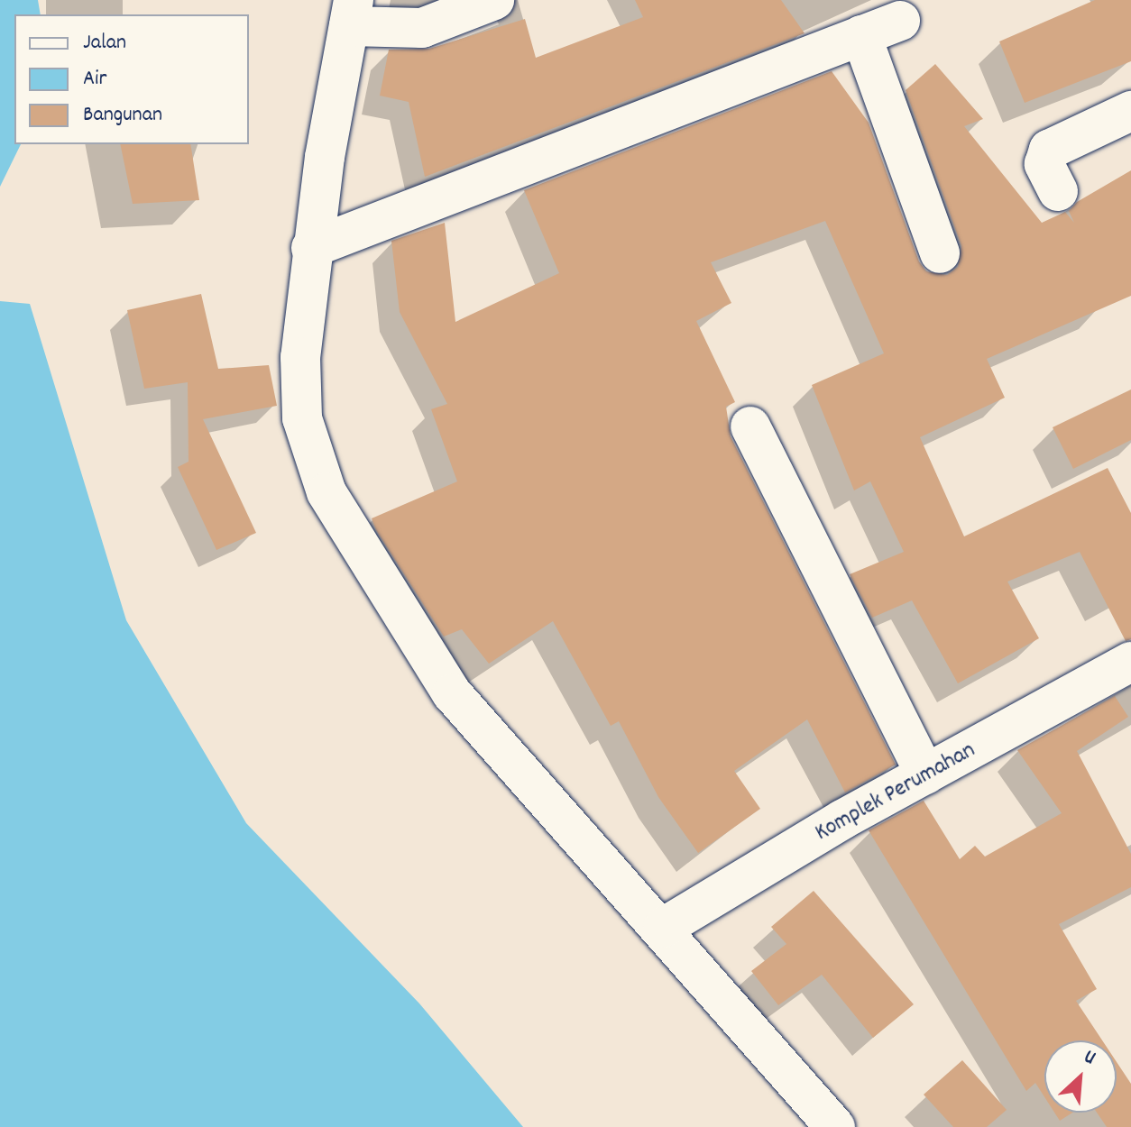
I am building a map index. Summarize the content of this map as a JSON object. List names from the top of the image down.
{
  "streets": {
    "street": ["Komplek Perumahan"]
  },
  "legend": ["Jalan", "Air", "Bangunan"],
  "north": "top right"
}
